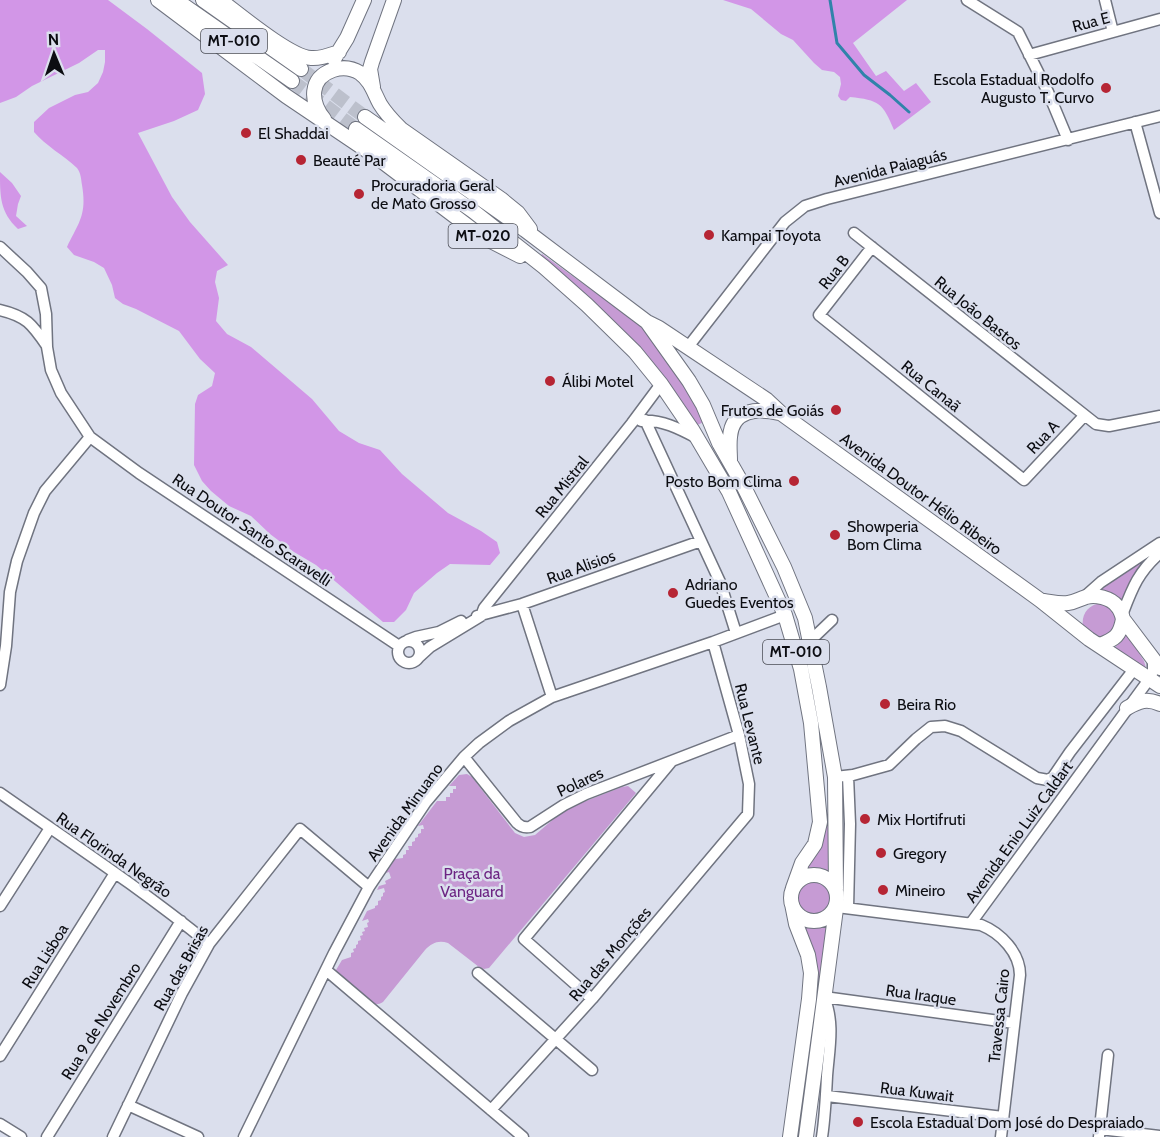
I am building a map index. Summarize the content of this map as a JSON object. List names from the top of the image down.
{
  "streets": {
    "main road": ["MT-010", "Avenida Doutor Hélio Ribeiro"],
    "street": [
      "Rua E",
      "Avenida Paiaguás",
      "Rua B",
      "Rua João Bastos",
      "Rua Canaã",
      "Rua A",
      "Rua Mistral",
      "Rua Doutor Santo Scaravelli",
      "Rua Alisios",
      "Rua Levante",
      "Polares",
      "Avenida Minuano",
      "Avenida Enio Luiz Caldart",
      "Rua Florinda Negrão",
      "Rua das Monções",
      "Rua Lisboa",
      "Rua das Brisas",
      "Rua Iraque",
      "Travessa Cairo",
      "Rua 9 de Novembro",
      "Rua Kuwait"
    ]
  },
  "crossings": [
    ["MT-010", "Rua Mistral"],
    ["MT-010", "Avenida Minuano"],
    ["MT-010", "Avenida Enio Luiz Caldart"],
    ["MT-010", "Rua Iraque"],
    ["Avenida Paiaguás", "Avenida Doutor Hélio Ribeiro"],
    ["Rua B", "Rua João Bastos"],
    ["Rua B", "Rua Canaã"],
    ["Rua João Bastos", "Rua A"],
    ["Rua Canaã", "Rua A"],
    ["Rua Mistral", "Rua Alisios"],
    ["Avenida Doutor Hélio Ribeiro", "Avenida Enio Luiz Caldart"],
    ["Rua Levante", "Polares"],
    ["Rua Levante", "Avenida Minuano"],
    ["Rua Levante", "Rua das Monções"],
    ["Polares", "Avenida Minuano"],
    ["Avenida Minuano", "Rua das Brisas"],
    ["Avenida Enio Luiz Caldart", "Travessa Cairo"],
    ["Rua Florinda Negrão", "Rua Lisboa"],
    ["Rua Florinda Negrão", "Rua das Brisas"],
    ["Rua Florinda Negrão", "Rua 9 de Novembro"],
    ["Rua Iraque", "Travessa Cairo"],
    ["Travessa Cairo", "Rua Kuwait"]
  ],
  "parks": ["Praça da Vanguard"],
  "places": [
    "Escola Estadual Rodolfo Augusto T. Curvo",
    "El Shaddai",
    "Beauté Par",
    "Procuradoria Geral de Mato Grosso",
    "Kampai Toyota",
    "Álibi Motel",
    "Frutos de Goiás",
    "Posto Bom Clima",
    "Showperia Bom Clima",
    "Adriano Guedes Eventos",
    "Beira Rio",
    "Mix Hortifruti",
    "Gregory",
    "Mineiro",
    "Escola Estadual Dom José do Despraiado"
  ],
  "north": "top"
}
